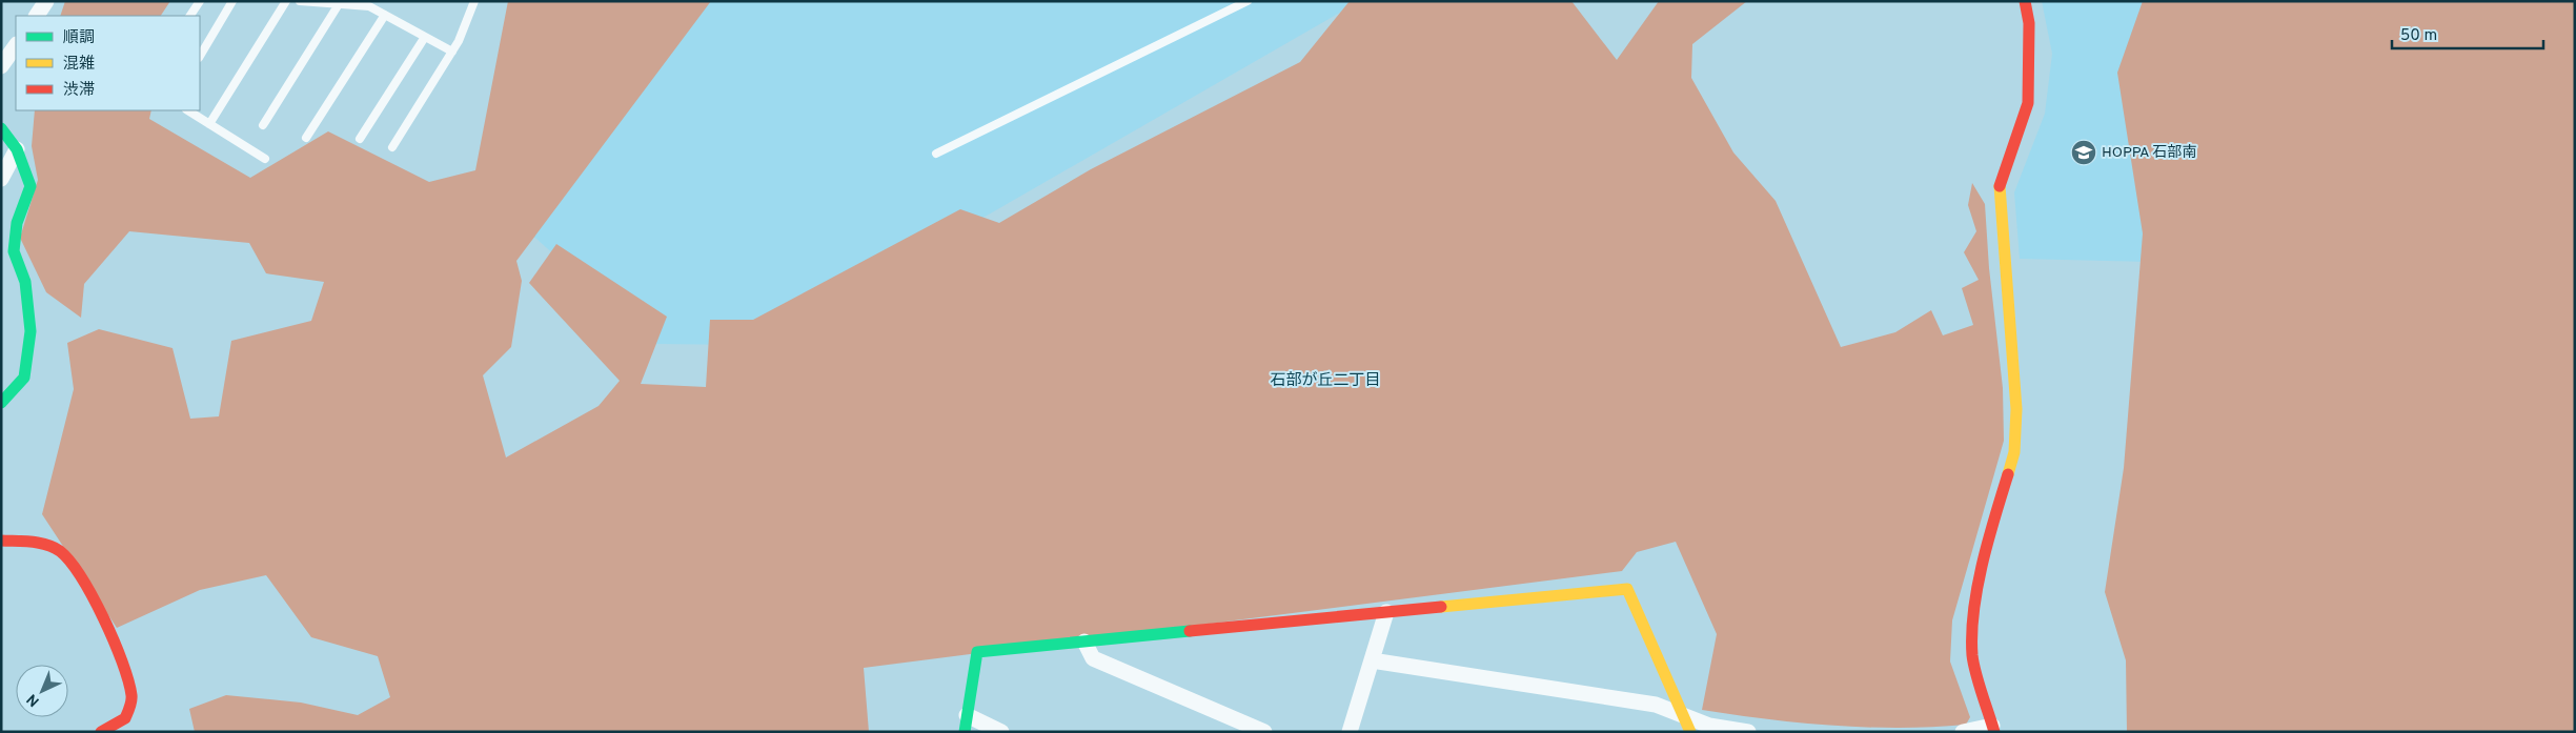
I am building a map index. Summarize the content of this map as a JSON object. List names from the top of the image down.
{
  "districts": ["石部が丘二丁目"],
  "places": {
    "school or university": ["HOPPA 石部南"]
  },
  "legend": ["順調", "混雑", "渋滞"],
  "scale_bar": "50 m",
  "north": "bottom left"
}
